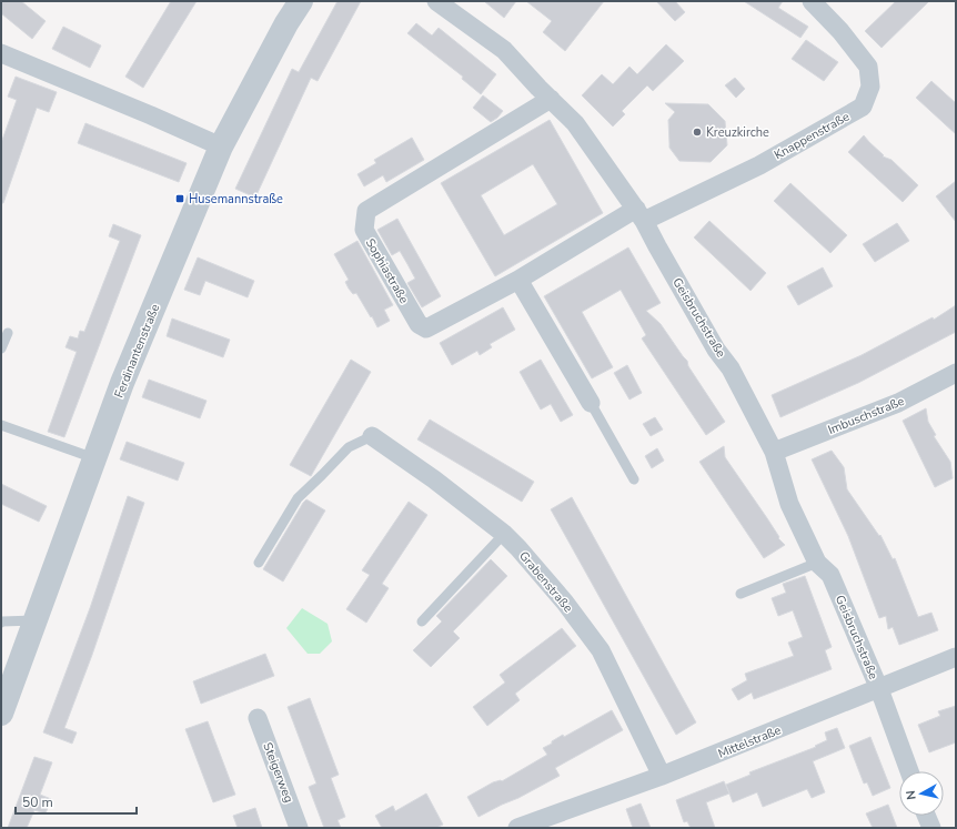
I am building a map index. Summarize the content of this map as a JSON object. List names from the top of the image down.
{
  "streets": {
    "street": [
      "Knappenstraße",
      "Sophiastraße",
      "Geisbruchstraße",
      "Ferdinantenstraße",
      "Imbuschstraße",
      "Grabenstraße",
      "Mittelstraße",
      "Steigerweg"
    ]
  },
  "crossings": [
    ["Knappenstraße", "Sophiastraße"],
    ["Knappenstraße", "Geisbruchstraße"],
    ["Sophiastraße", "Geisbruchstraße"],
    ["Geisbruchstraße", "Imbuschstraße"],
    ["Geisbruchstraße", "Mittelstraße"],
    ["Grabenstraße", "Mittelstraße"]
  ],
  "places": {
    "other": ["Kreuzkirche"],
    "transit": ["Husemannstraße"]
  },
  "scale_bar": "50 m",
  "north": "left"
}
